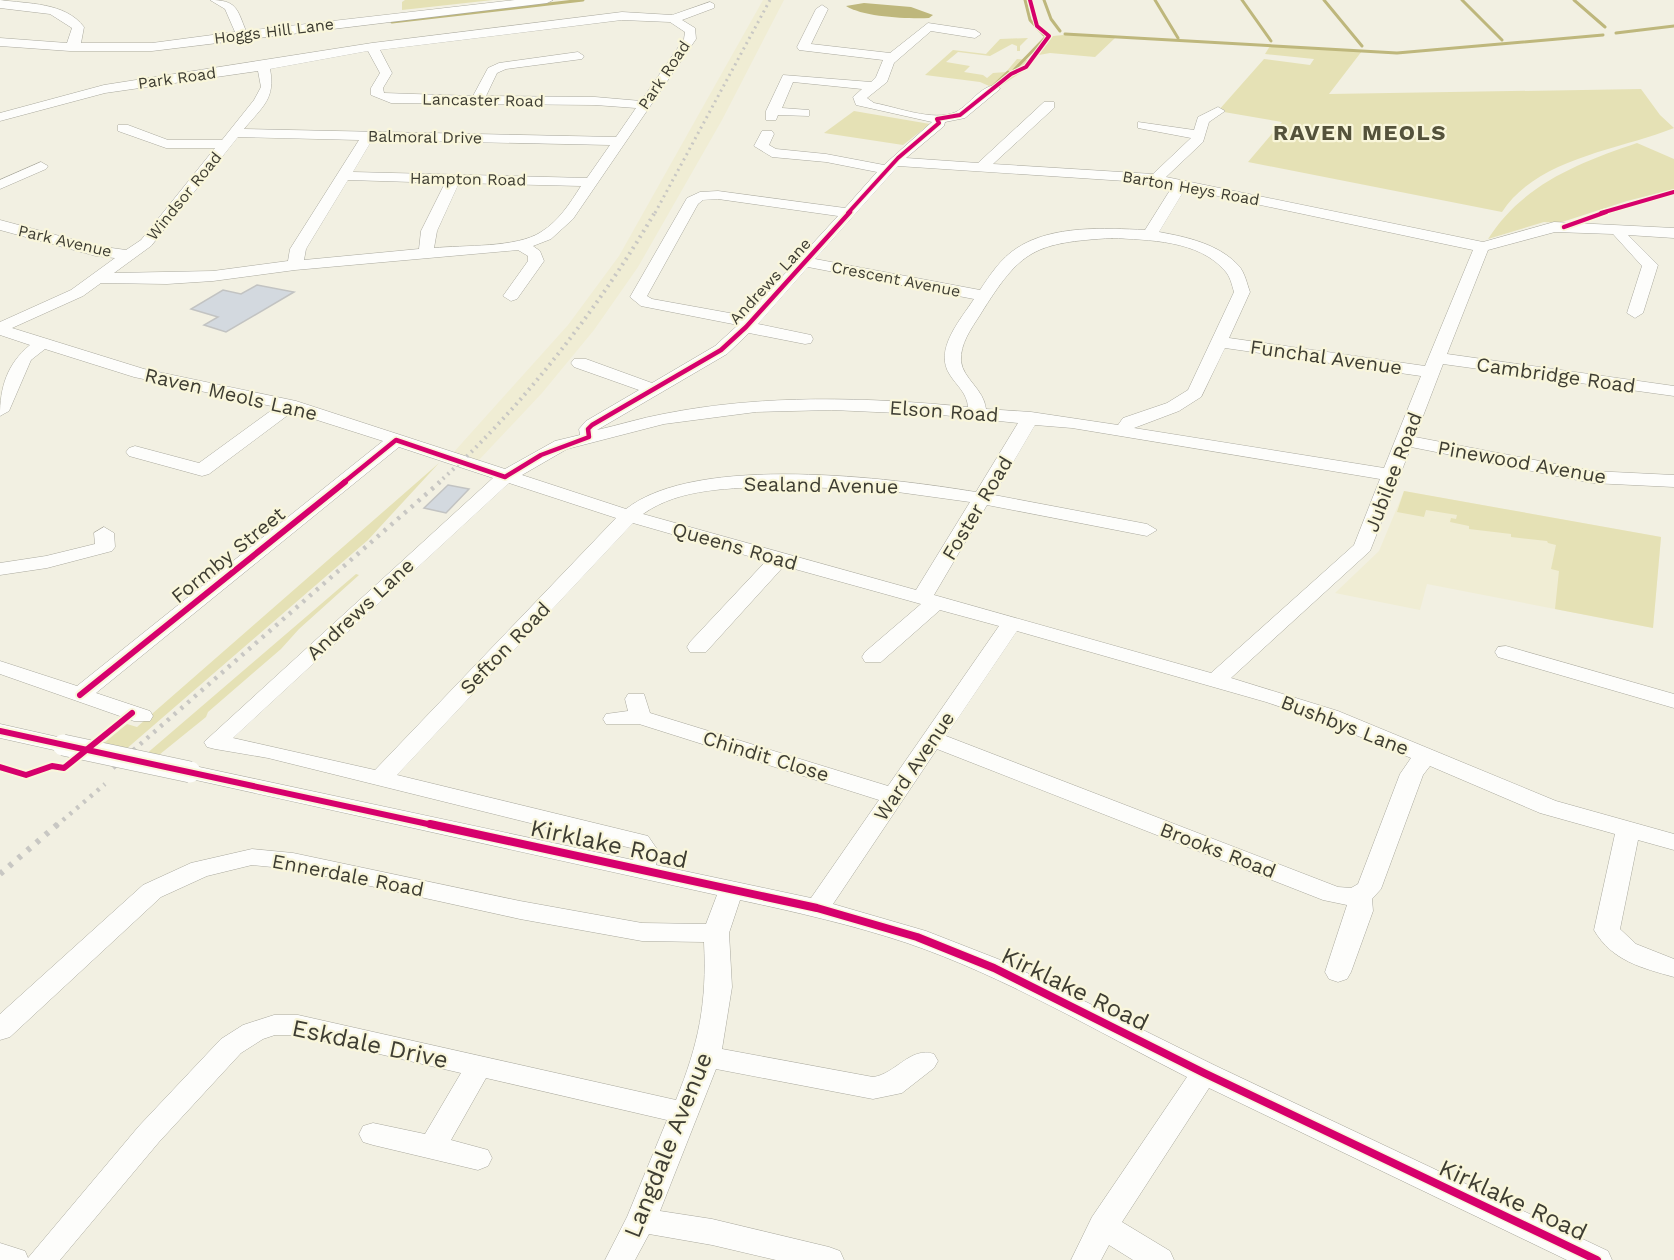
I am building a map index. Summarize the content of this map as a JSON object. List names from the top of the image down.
{
  "streets": {
    "street": [
      "Hoggs Hill Lane",
      "Park Road",
      "Lancaster Road",
      "Balmoral Drive",
      "Hampton Road",
      "Barton Heys Road",
      "Windsor Road",
      "Park Avenue",
      "Crescent Avenue",
      "Andrews Lane",
      "Funchal Avenue",
      "Cambridge Road",
      "Raven Meols Lane",
      "Elson Road",
      "Pinewood Avenue",
      "Jubilee Road",
      "Sealand Avenue",
      "Foster Road",
      "Queens Road",
      "Formby Street",
      "Sefton Road",
      "Bushbys Lane",
      "Chindit Close",
      "Ward Avenue",
      "Kirklake Road",
      "Brooks Road",
      "Ennerdale Road",
      "Eskdale Drive",
      "Langdale Avenue"
    ]
  },
  "crossings": [
    ["Hoggs Hill Lane", "Park Road"],
    ["Park Road", "Lancaster Road"],
    ["Park Road", "Balmoral Drive"],
    ["Park Road", "Hampton Road"],
    ["Park Road", "Windsor Road"],
    ["Balmoral Drive", "Windsor Road"],
    ["Barton Heys Road", "Andrews Lane"],
    ["Barton Heys Road", "Jubilee Road"],
    ["Windsor Road", "Park Avenue"],
    ["Windsor Road", "Raven Meols Lane"],
    ["Crescent Avenue", "Andrews Lane"],
    ["Andrews Lane", "Elson Road"],
    ["Andrews Lane", "Queens Road"],
    ["Andrews Lane", "Kirklake Road"],
    ["Funchal Avenue", "Cambridge Road"],
    ["Funchal Avenue", "Jubilee Road"],
    ["Cambridge Road", "Jubilee Road"],
    ["Raven Meols Lane", "Queens Road"],
    ["Raven Meols Lane", "Formby Street"],
    ["Elson Road", "Jubilee Road"],
    ["Elson Road", "Foster Road"],
    ["Elson Road", "Queens Road"],
    ["Pinewood Avenue", "Jubilee Road"],
    ["Jubilee Road", "Bushbys Lane"],
    ["Sealand Avenue", "Foster Road"],
    ["Sealand Avenue", "Queens Road"],
    ["Sealand Avenue", "Sefton Road"],
    ["Foster Road", "Queens Road"],
    ["Queens Road", "Sefton Road"],
    ["Queens Road", "Bushbys Lane"],
    ["Queens Road", "Ward Avenue"],
    ["Sefton Road", "Kirklake Road"],
    ["Bushbys Lane", "Ward Avenue"],
    ["Chindit Close", "Ward Avenue"],
    ["Ward Avenue", "Kirklake Road"],
    ["Ward Avenue", "Brooks Road"],
    ["Kirklake Road", "Langdale Avenue"],
    ["Ennerdale Road", "Langdale Avenue"],
    ["Eskdale Drive", "Langdale Avenue"]
  ],
  "districts": ["RAVEN MEOLS"]
}
